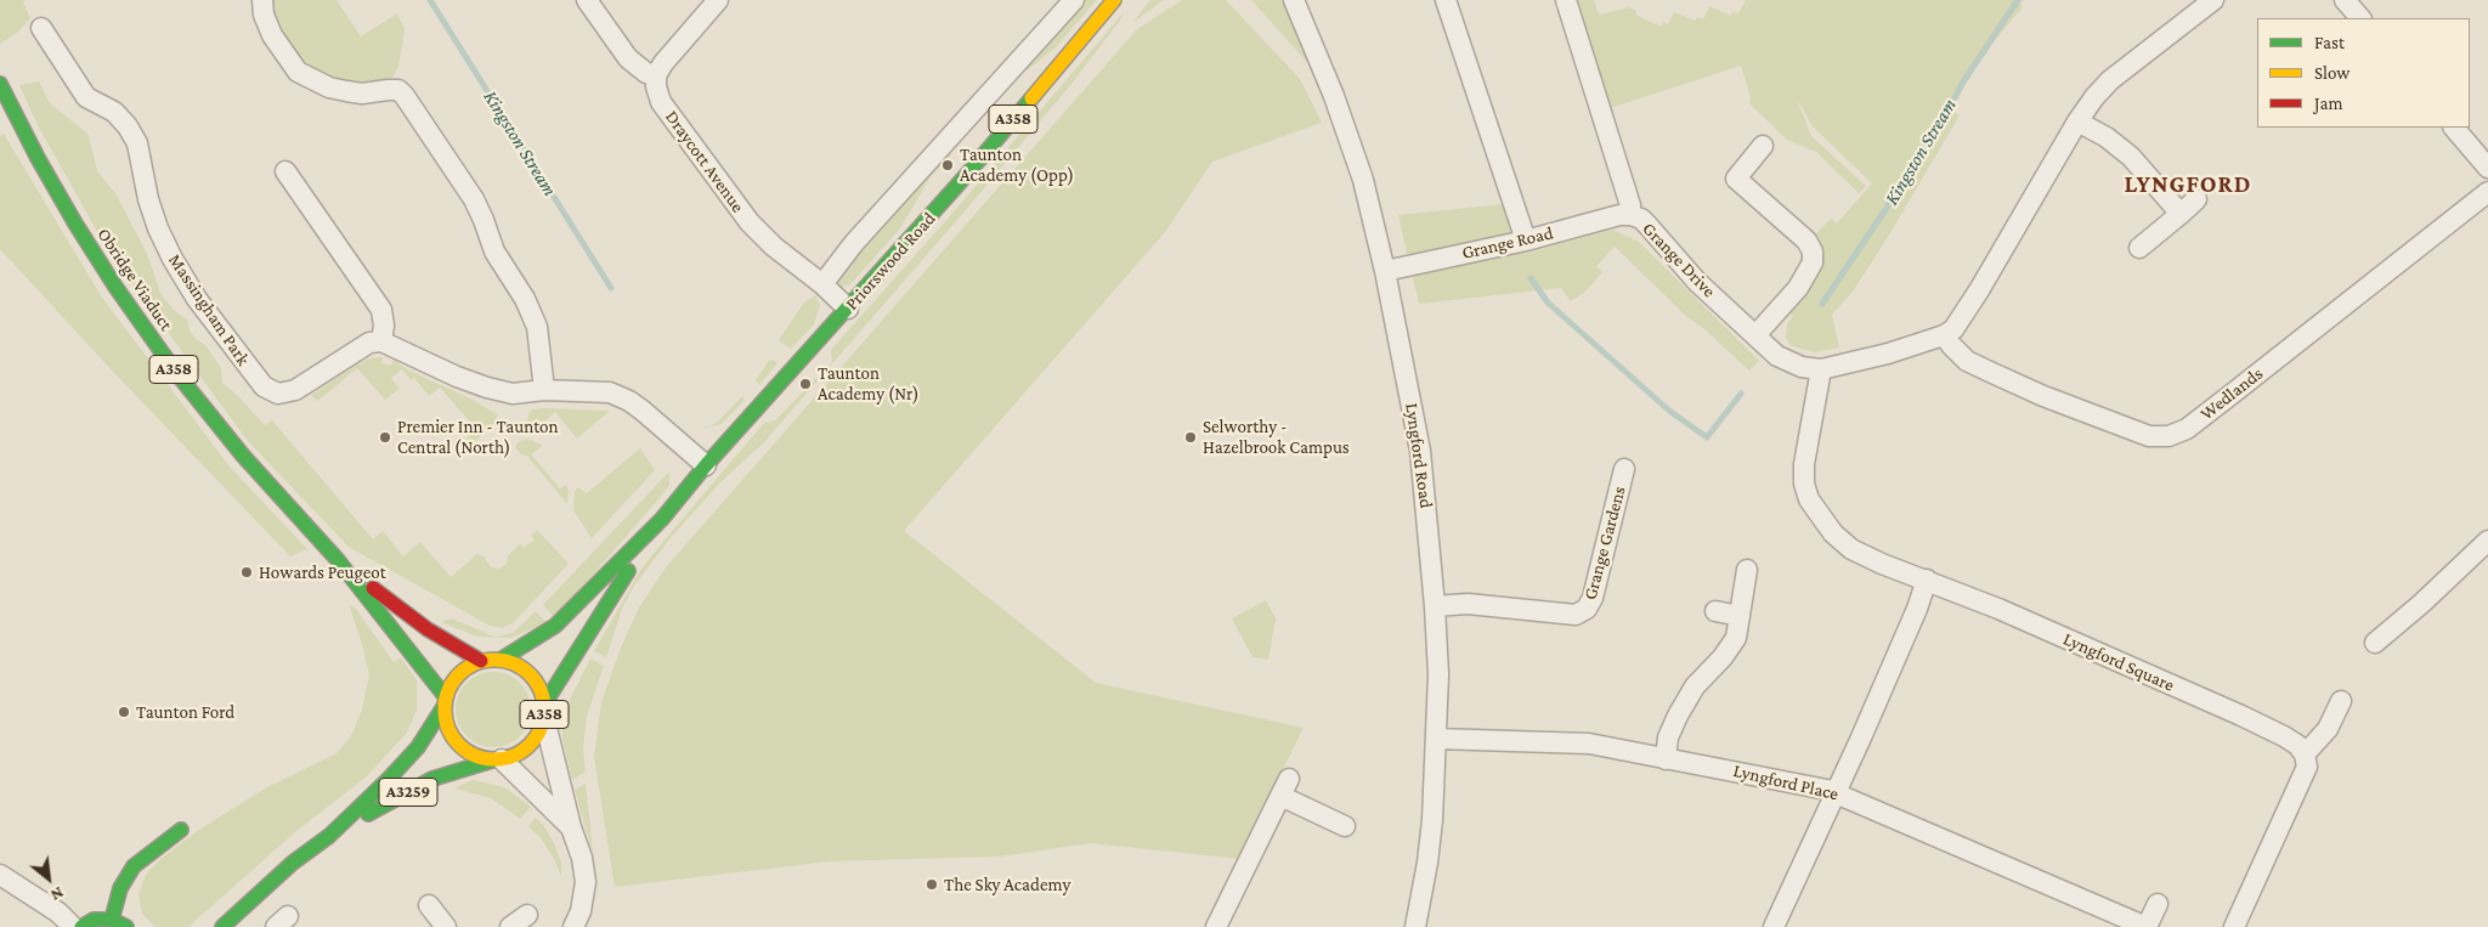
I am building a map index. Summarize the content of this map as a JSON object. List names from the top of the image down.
{
  "streets": {
    "main road": [
      "A358",
      "Priorswood Road",
      "Obridge Viaduct",
      "A3259"
    ],
    "street": [
      "Draycott Avenue",
      "Grange Road",
      "Grange Drive",
      "Massingham Park",
      "Wedlands",
      "Lyngford Road",
      "Grange Gardens",
      "Lyngford Square",
      "Lyngford Place"
    ]
  },
  "crossings": [
    ["A358", "Priorswood Road"],
    ["A358", "Obridge Viaduct"],
    ["Draycott Avenue", "Priorswood Road"],
    ["Grange Road", "Grange Drive"],
    ["Grange Road", "Lyngford Road"],
    ["Grange Drive", "Lyngford Square"],
    ["Priorswood Road", "Obridge Viaduct"],
    ["Lyngford Road", "Grange Gardens"],
    ["Lyngford Road", "Lyngford Place"]
  ],
  "districts": ["LYNGFORD"],
  "water": ["Kingston Stream"],
  "places": [
    "Taunton Academy (Opp)",
    "Taunton Academy (Nr)",
    "Premier Inn - Taunton Central (North)",
    "Selworthy - Hazelbrook Campus",
    "Howards Peugeot",
    "Taunton Ford",
    "The Sky Academy"
  ],
  "legend": ["Fast", "Slow", "Jam"],
  "north": "bottom right"
}
